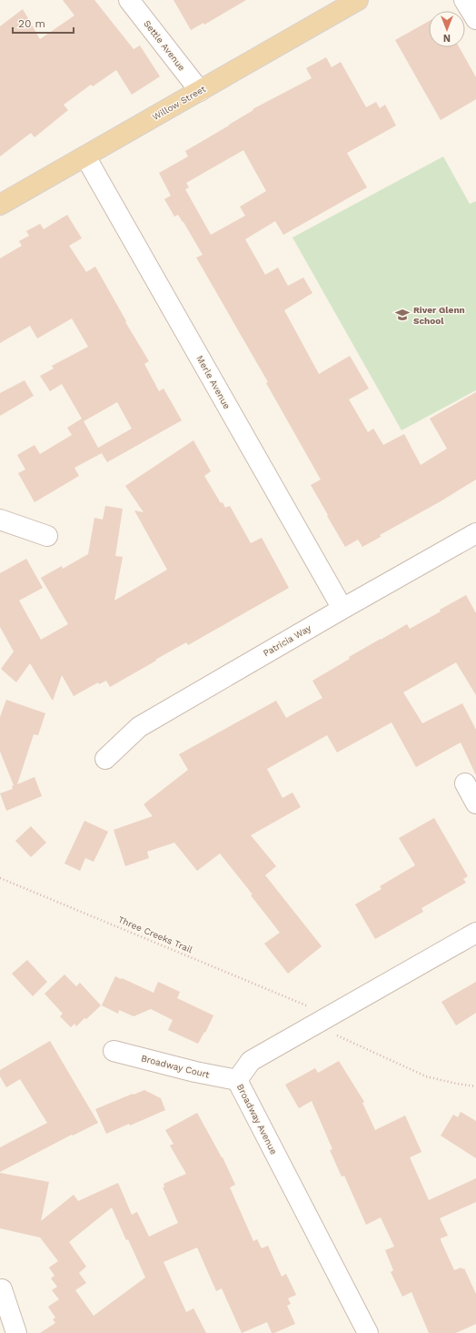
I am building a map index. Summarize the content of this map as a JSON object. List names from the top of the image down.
{
  "streets": {
    "main road": ["Willow Street"],
    "street": [
      "Settle Avenue",
      "Merle Avenue",
      "Patricia Way",
      "Broadway Court",
      "Broadway Avenue"
    ],
    "path": ["Three Creeks Trail"]
  },
  "crossings": [
    ["Settle Avenue", "Willow Street"],
    ["Willow Street", "Merle Avenue"],
    ["Merle Avenue", "Patricia Way"],
    ["Broadway Court", "Broadway Avenue"]
  ],
  "places": {
    "school or university": ["River Glenn School"]
  },
  "scale_bar": "20 m",
  "north": "bottom"
}
